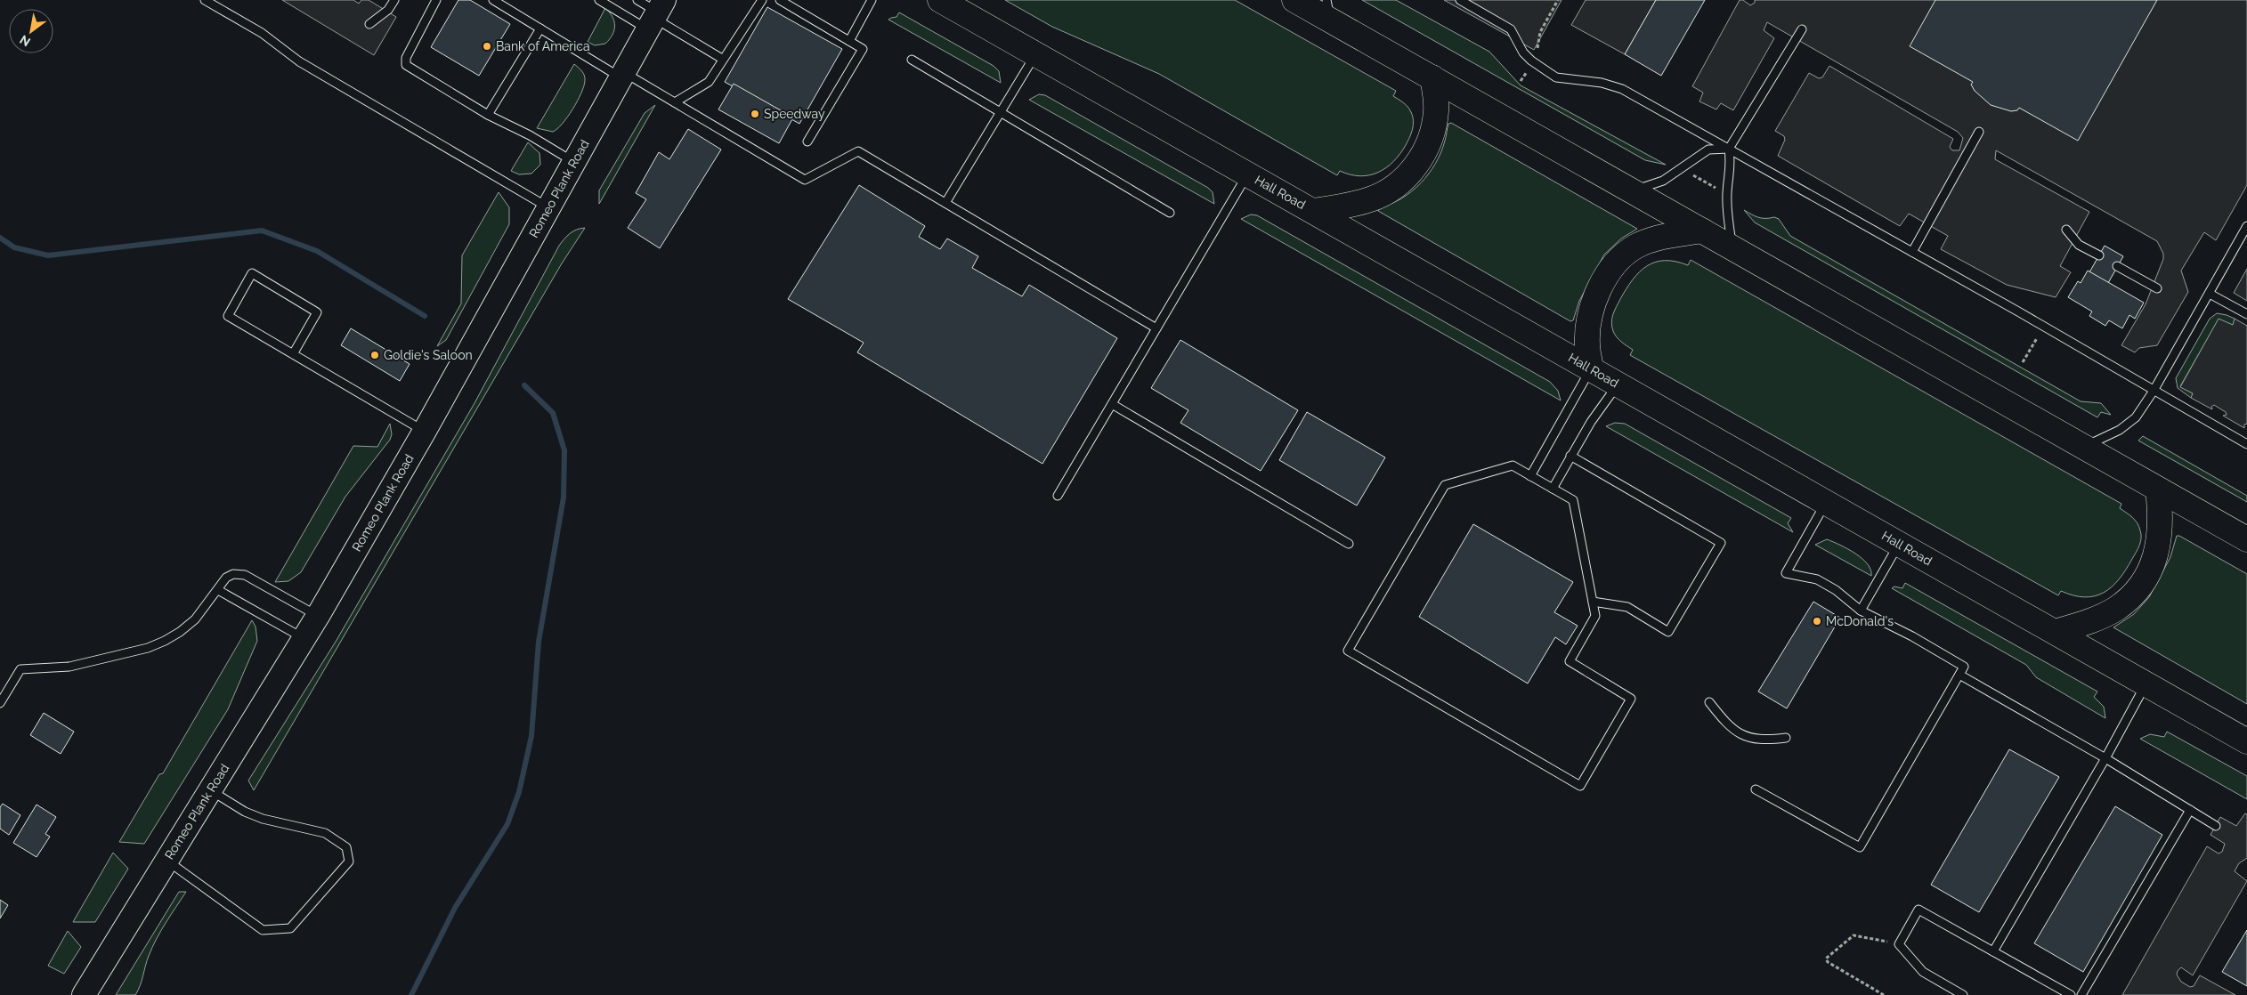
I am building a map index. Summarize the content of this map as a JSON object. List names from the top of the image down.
{
  "streets": {
    "highway": ["Hall Road"],
    "main road": ["Romeo Plank Road"]
  },
  "places": [
    "Bank of America",
    "Speedway",
    "Goldie's Saloon",
    "McDonald's"
  ],
  "north": "bottom left"
}
